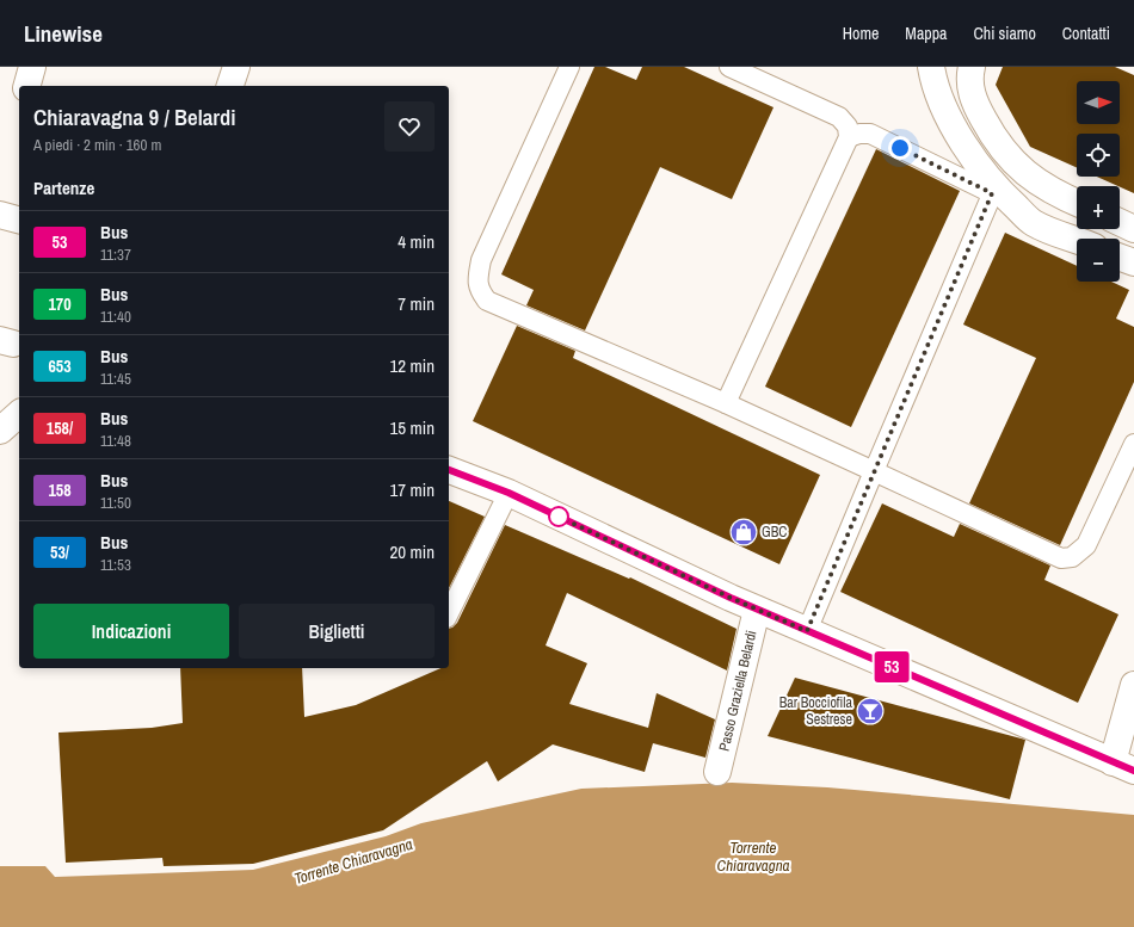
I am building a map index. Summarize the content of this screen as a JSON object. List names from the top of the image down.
{
  "streets": {
    "street": ["Passo Graziella Belardi"]
  },
  "water": ["Torrente Chiaravagna"],
  "places": {
    "shop": ["GBC"],
    "bar": ["Bar Bocciofila Sestrese"]
  },
  "lines": ["bus line 53"],
  "north": "right",
  "page": {
    "header": "Linewise",
    "nav": [
      "Home",
      "Mappa",
      "Chi siamo",
      "Contatti"
    ],
    "on_map": "53",
    "map_buttons": ["+", "−"],
    "heading": [
      ["Chiaravagna 9 / Belardi", "A piedi · 2 min · 160 m"],
      "Partenze"
    ],
    "list": [
      {
        "mark": "53",
        "name": "Bus",
        "note": "11:37",
        "value": "4 min"
      },
      {
        "mark": "170",
        "name": "Bus",
        "note": "11:40",
        "value": "7 min"
      },
      {
        "mark": "653",
        "name": "Bus",
        "note": "11:45",
        "value": "12 min"
      },
      {
        "mark": "158/",
        "name": "Bus",
        "note": "11:48",
        "value": "15 min"
      },
      {
        "mark": "158",
        "name": "Bus",
        "note": "11:50",
        "value": "17 min"
      },
      {
        "mark": "53/",
        "name": "Bus",
        "note": "11:53",
        "value": "20 min"
      }
    ],
    "buttons": ["Indicazioni", "Biglietti"]
  }
}
